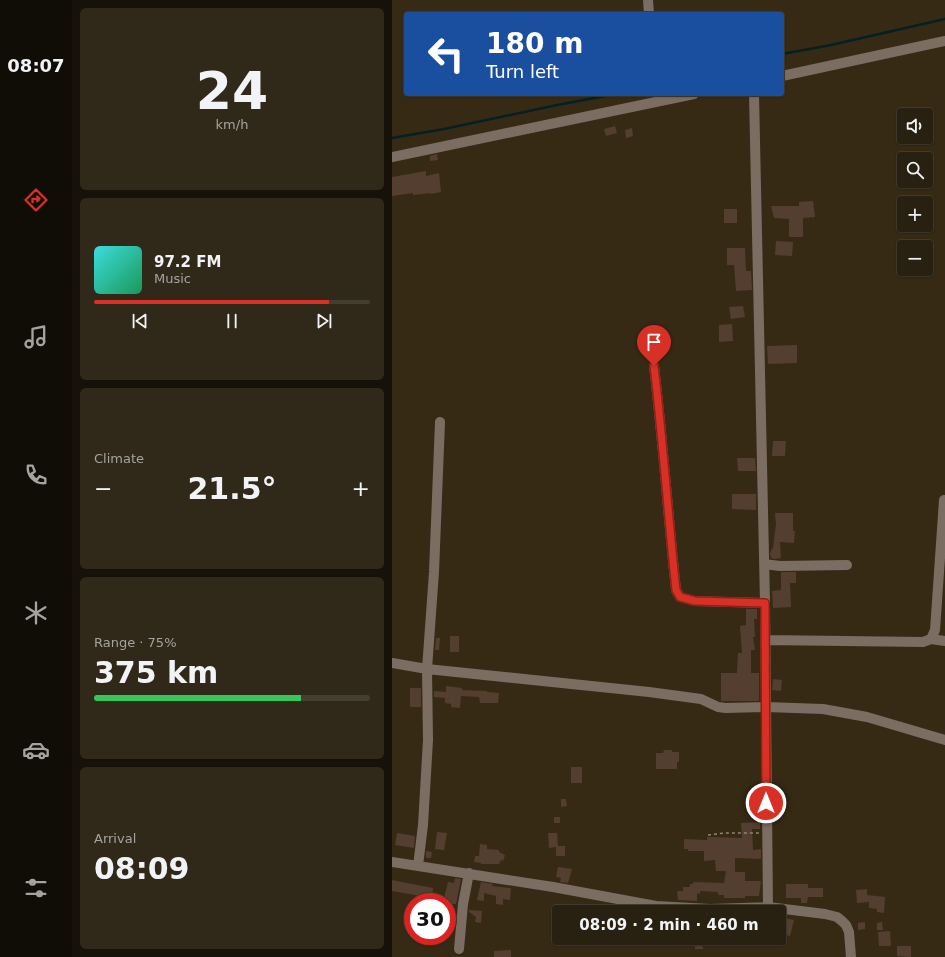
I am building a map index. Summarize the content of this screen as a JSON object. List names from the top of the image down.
{
  "page": {
    "tabs": "08:07",
    "tile": [
      ["24", "km/h"],
      "Climate",
      ["Range · 75%", "375 km"],
      ["Arrival", "08:09"]
    ],
    "turn": ["180 m", "Turn left"],
    "map_buttons": ["+", "−"],
    "song": ["97.2 FM", "Music"],
    "heat": ["−", "21.5°", "+"],
    "limit": "30",
    "trip": "08:09 · 2 min · 460 m"
  }
}
